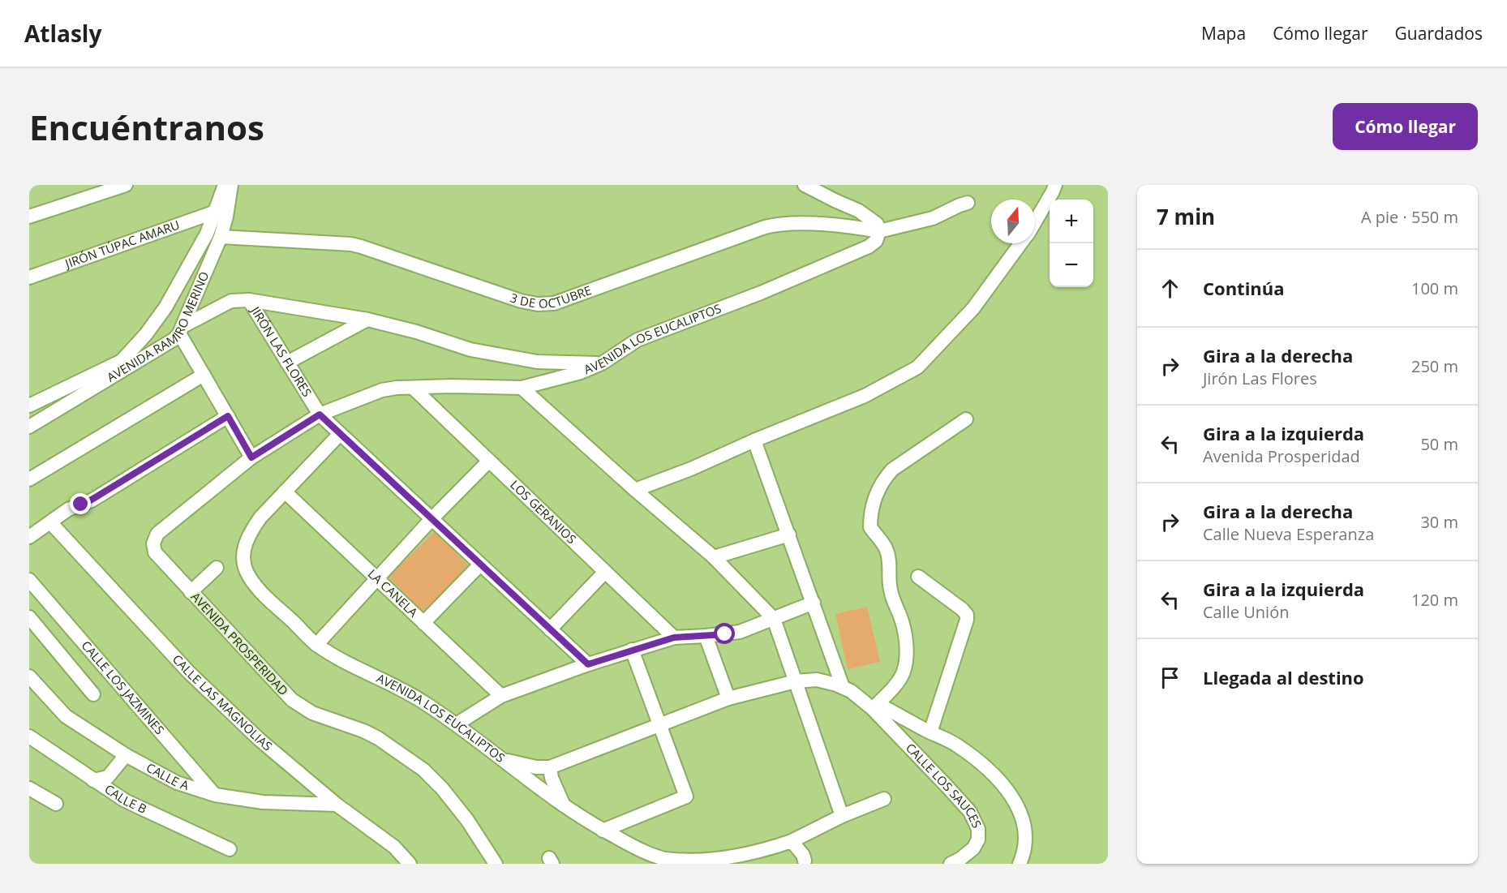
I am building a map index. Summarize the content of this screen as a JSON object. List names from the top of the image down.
{
  "streets": {
    "street": [
      "JIRÓN TÚPAC AMARU",
      "3 DE OCTUBRE",
      "AVENIDA RAMIRO MERINO",
      "AVENIDA LOS EUCALIPTOS",
      "JIRÓN LAS FLORES",
      "LOS GERANIOS",
      "LA CANELA",
      "AVENIDA PROSPERIDAD",
      "CALLE LOS JAZMINES",
      "CALLE LAS MAGNOLIAS",
      "CALLE A",
      "CALLE LOS SAUCES",
      "CALLE B"
    ]
  },
  "crossings": [
    ["JIRÓN TÚPAC AMARU", "AVENIDA RAMIRO MERINO"],
    ["3 DE OCTUBRE", "AVENIDA RAMIRO MERINO"],
    ["3 DE OCTUBRE", "AVENIDA LOS EUCALIPTOS"],
    ["AVENIDA LOS EUCALIPTOS", "JIRÓN LAS FLORES"],
    ["AVENIDA LOS EUCALIPTOS", "LOS GERANIOS"],
    ["AVENIDA LOS EUCALIPTOS", "LA CANELA"],
    ["AVENIDA LOS EUCALIPTOS", "AVENIDA PROSPERIDAD"],
    ["JIRÓN LAS FLORES", "AVENIDA PROSPERIDAD"],
    ["CALLE LOS JAZMINES", "CALLE A"],
    ["CALLE LAS MAGNOLIAS", "CALLE A"]
  ],
  "north": "top",
  "page": {
    "header": "Atlasly",
    "nav": ["Mapa", "Cómo llegar", "Guardados"],
    "buttons": "Cómo llegar",
    "title": "Encuéntranos",
    "heading": ["7 min", "A pie · 550 m"],
    "map_buttons": ["+", "−"],
    "list": [
      ["Continúa", "100 m"],
      ["Gira a la derecha", "Jirón Las Flores", "250 m"],
      ["Gira a la izquierda", "Avenida Prosperidad", "50 m"],
      ["Gira a la derecha", "Calle Nueva Esperanza", "30 m"],
      ["Gira a la izquierda", "Calle Unión", "120 m"],
      "Llegada al destino"
    ]
  }
}
